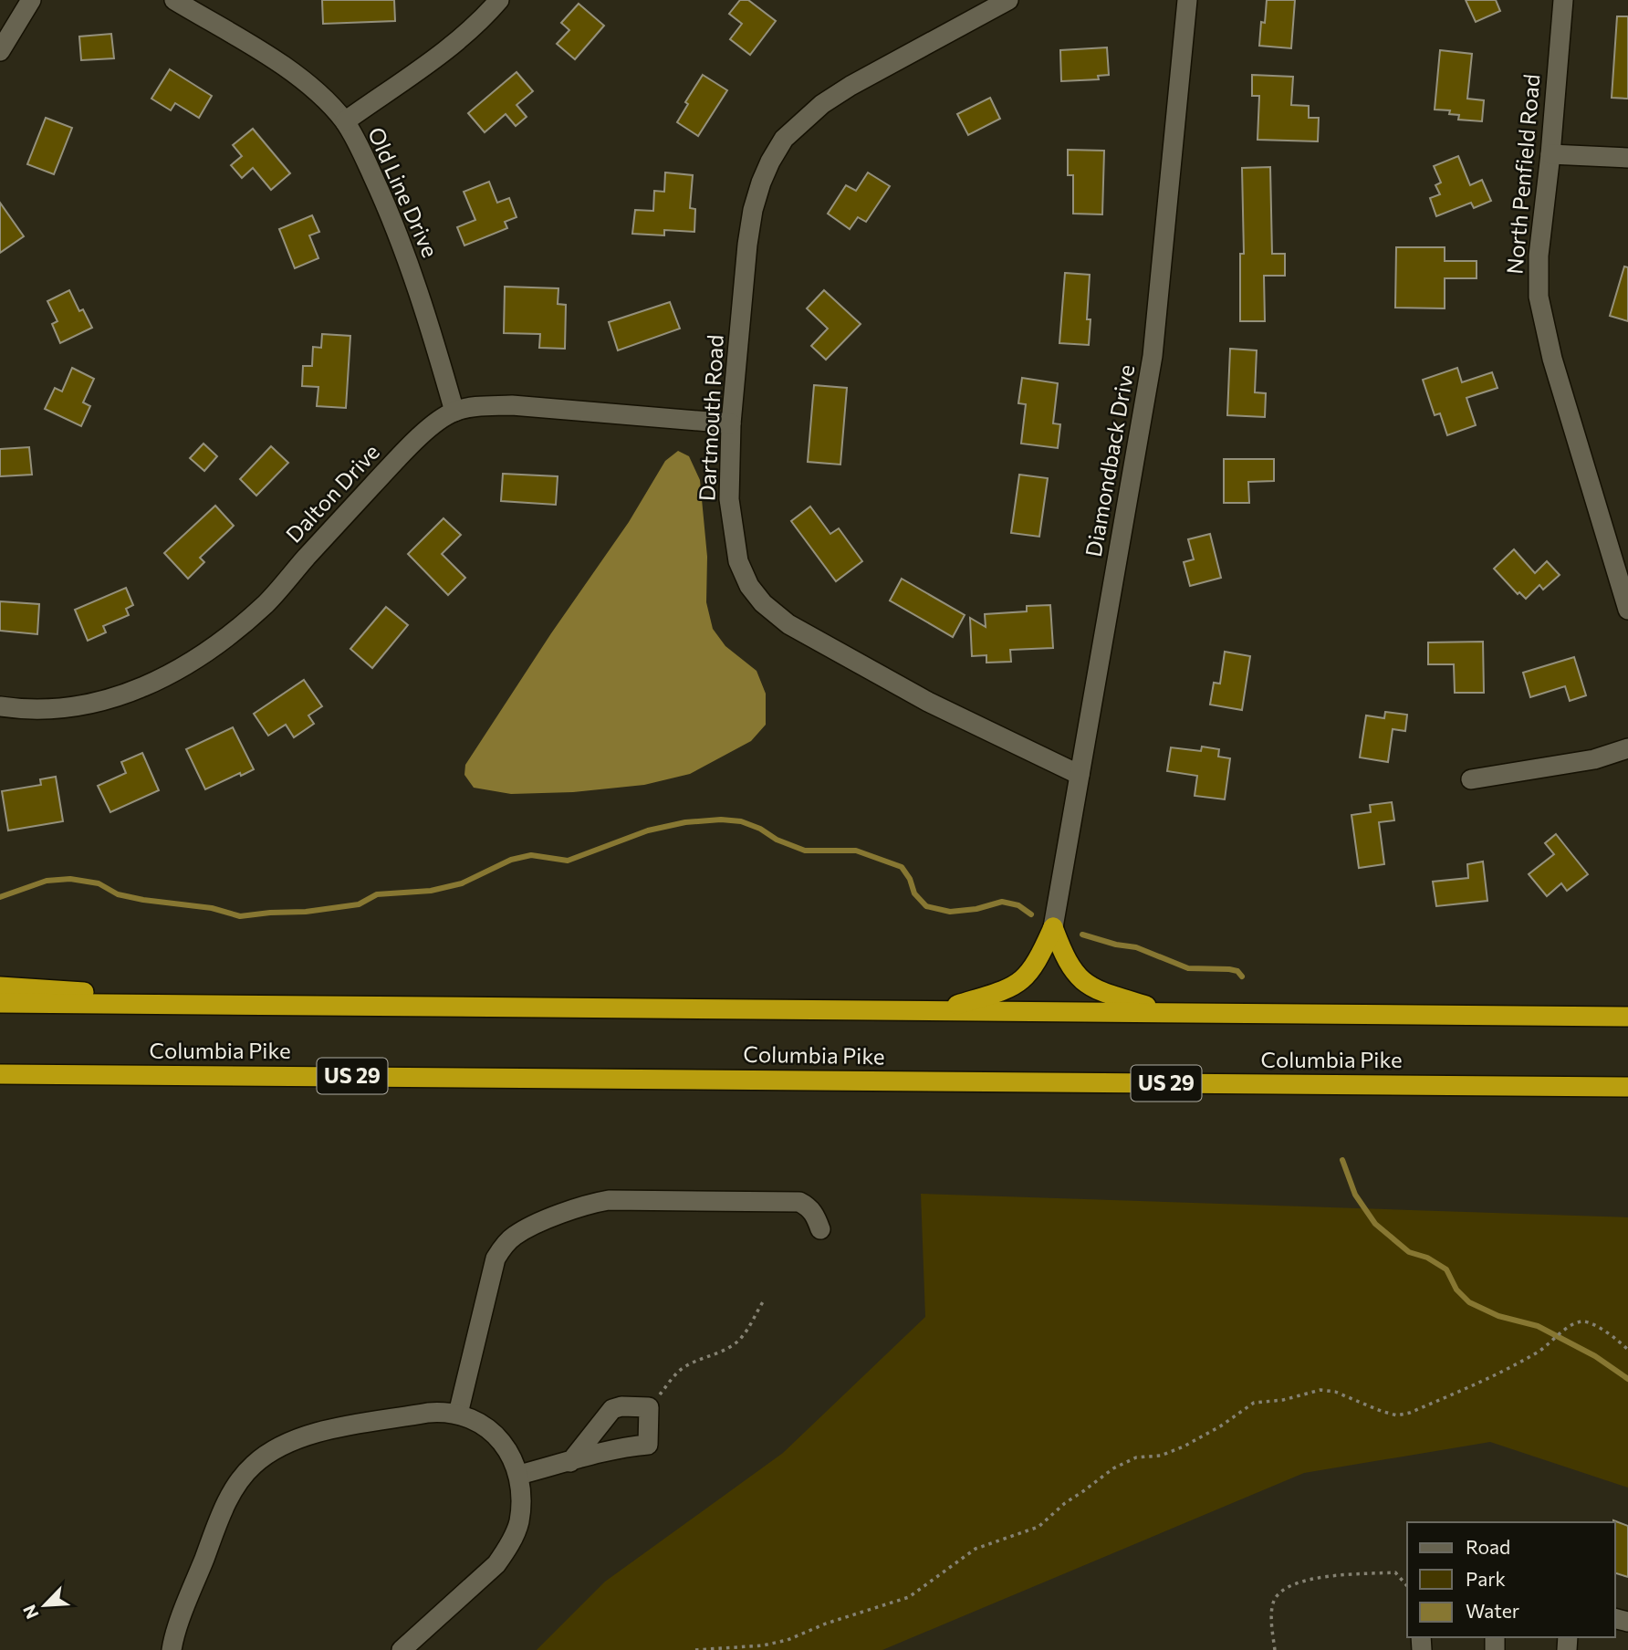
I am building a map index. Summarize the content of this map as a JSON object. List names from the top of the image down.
{
  "streets": {
    "highway": ["Columbia Pike", "US 29"],
    "street": [
      "North Penfield Road",
      "Old Line Drive",
      "Dartmouth Road",
      "Diamondback Drive",
      "Dalton Drive"
    ]
  },
  "crossings": [
    ["Old Line Drive", "Dalton Drive"],
    ["Dartmouth Road", "Diamondback Drive"],
    ["Dartmouth Road", "Dalton Drive"]
  ],
  "legend": ["Road", "Park", "Water"],
  "north": "bottom left"
}
